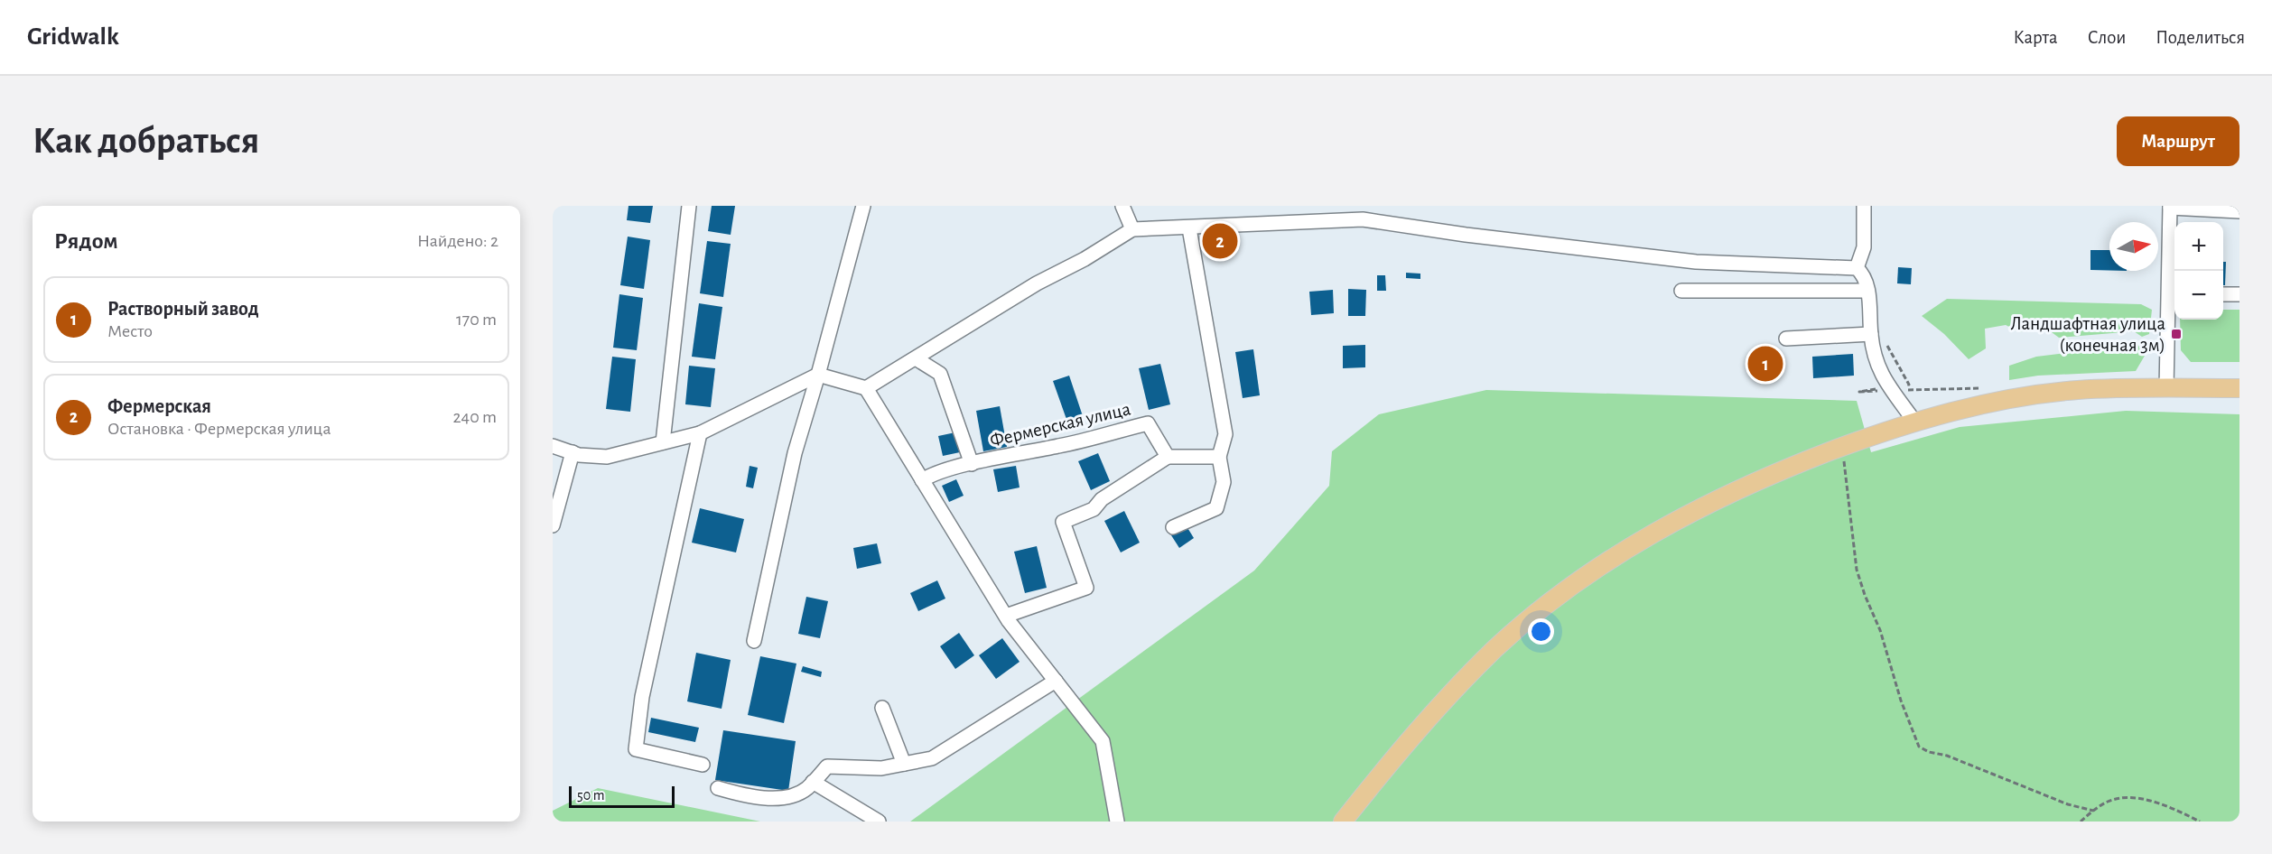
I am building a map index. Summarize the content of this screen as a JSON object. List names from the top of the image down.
{
  "streets": {
    "street": ["Фермерская улица"]
  },
  "places": {
    "transit": ["Ландшафтная улица (конечная 3м)"]
  },
  "scale_bar": "50 m",
  "north": "right",
  "page": {
    "header": "Gridwalk",
    "nav": ["Карта", "Слои", "Поделиться"],
    "buttons": "Маршрут",
    "title": "Как добраться",
    "heading": ["Рядом", "Найдено: 2"],
    "pins": ["2", "1"],
    "map_buttons": ["+", "−"],
    "list": [
      {
        "mark": "1",
        "name": "Растворный завод",
        "note": "Место",
        "value": "170 m"
      },
      {
        "mark": "2",
        "name": "Фермерская",
        "note": "Остановка · Фермерская улица",
        "value": "240 m"
      }
    ],
    "scale": "50 m"
  }
}
